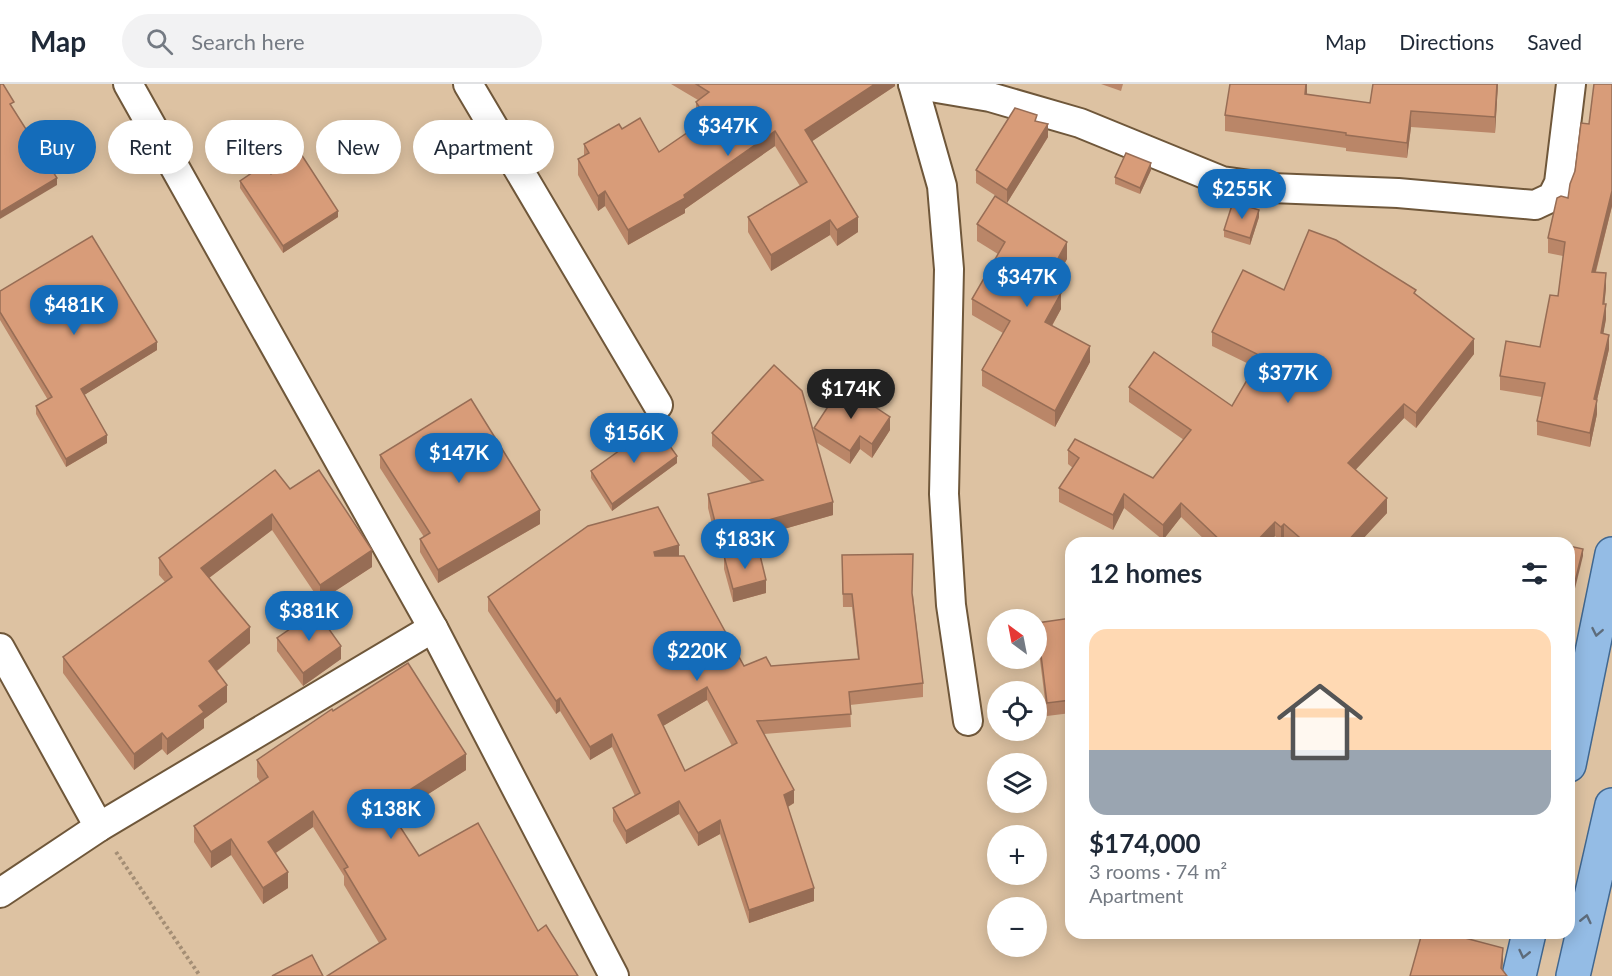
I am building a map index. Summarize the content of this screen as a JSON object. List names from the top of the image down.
{
  "north": "top left",
  "page": {
    "header": "Map",
    "search": "Search here",
    "nav": ["Map", "Directions", "Saved"],
    "price": [
      "$347K",
      "$255K",
      "$347K",
      "$481K",
      "$377K",
      "$174K",
      "$156K",
      "$147K",
      "$183K",
      "$381K",
      "$220K",
      "$138K"
    ],
    "chip": [
      "Buy",
      "Rent",
      "Filters",
      "New",
      "Apartment"
    ],
    "heading": "12 homes",
    "map_buttons": ["+", "−"],
    "list": [
      {
        "name": "$174,000",
        "note": "3 rooms · 74 m² · Apartment"
      }
    ]
  }
}
